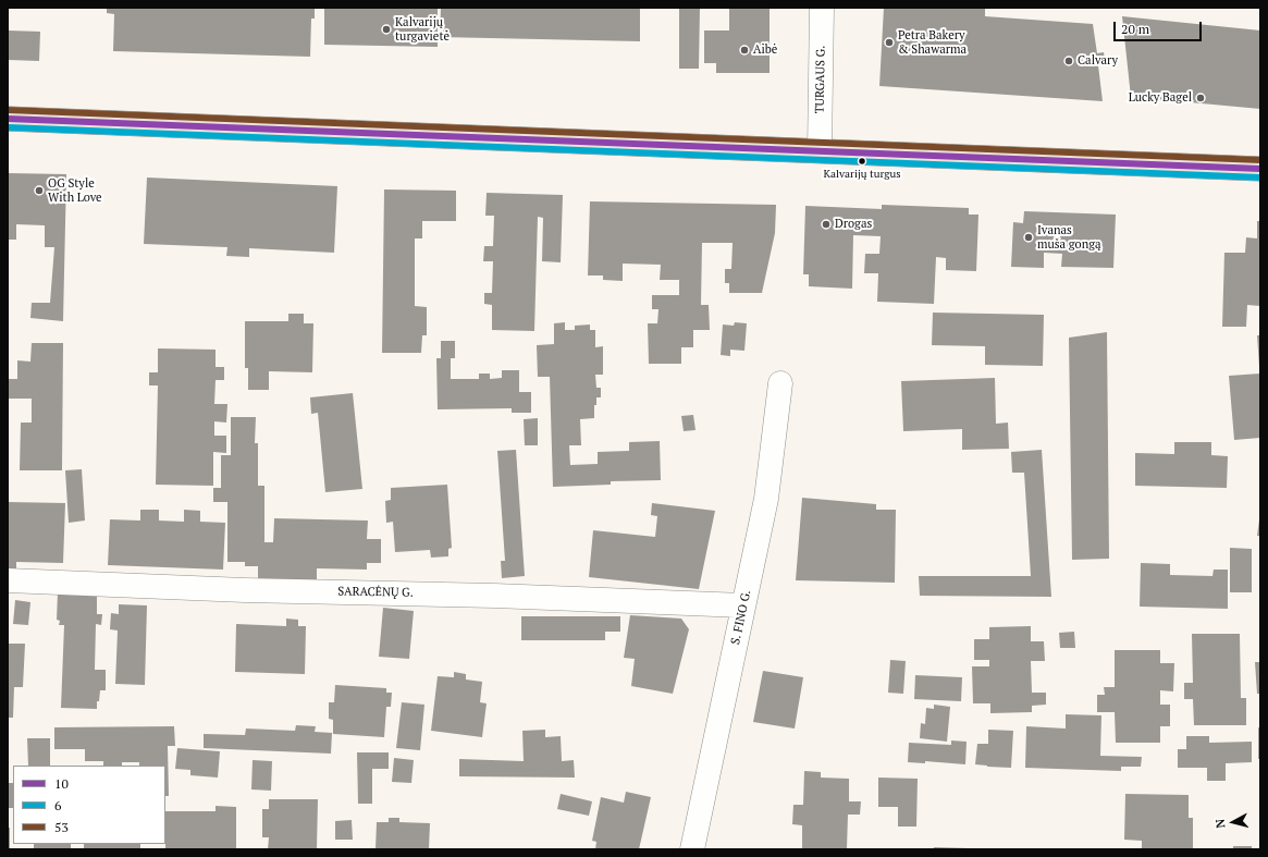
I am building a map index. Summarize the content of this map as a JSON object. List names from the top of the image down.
{
  "streets": {
    "street": ["TURGAUS G.", "SARACĖNŲ G.", "S. FINO G."]
  },
  "crossings": [
    ["SARACĖNŲ G.", "S. FINO G."]
  ],
  "places": [
    "Kalvarijų turgavietė",
    "Petra Bakery & Shawarma",
    "Aibė",
    "Calvary",
    "Lucky Bagel",
    "Kalvarijų turgus",
    "OG Style With Love",
    "Drogas",
    "Ivanas muša gongą"
  ],
  "lines": ["transit line 53", "transit line 10", "transit line 6"],
  "legend": ["10", "6", "53"],
  "scale_bar": "20 m",
  "north": "left"
}
